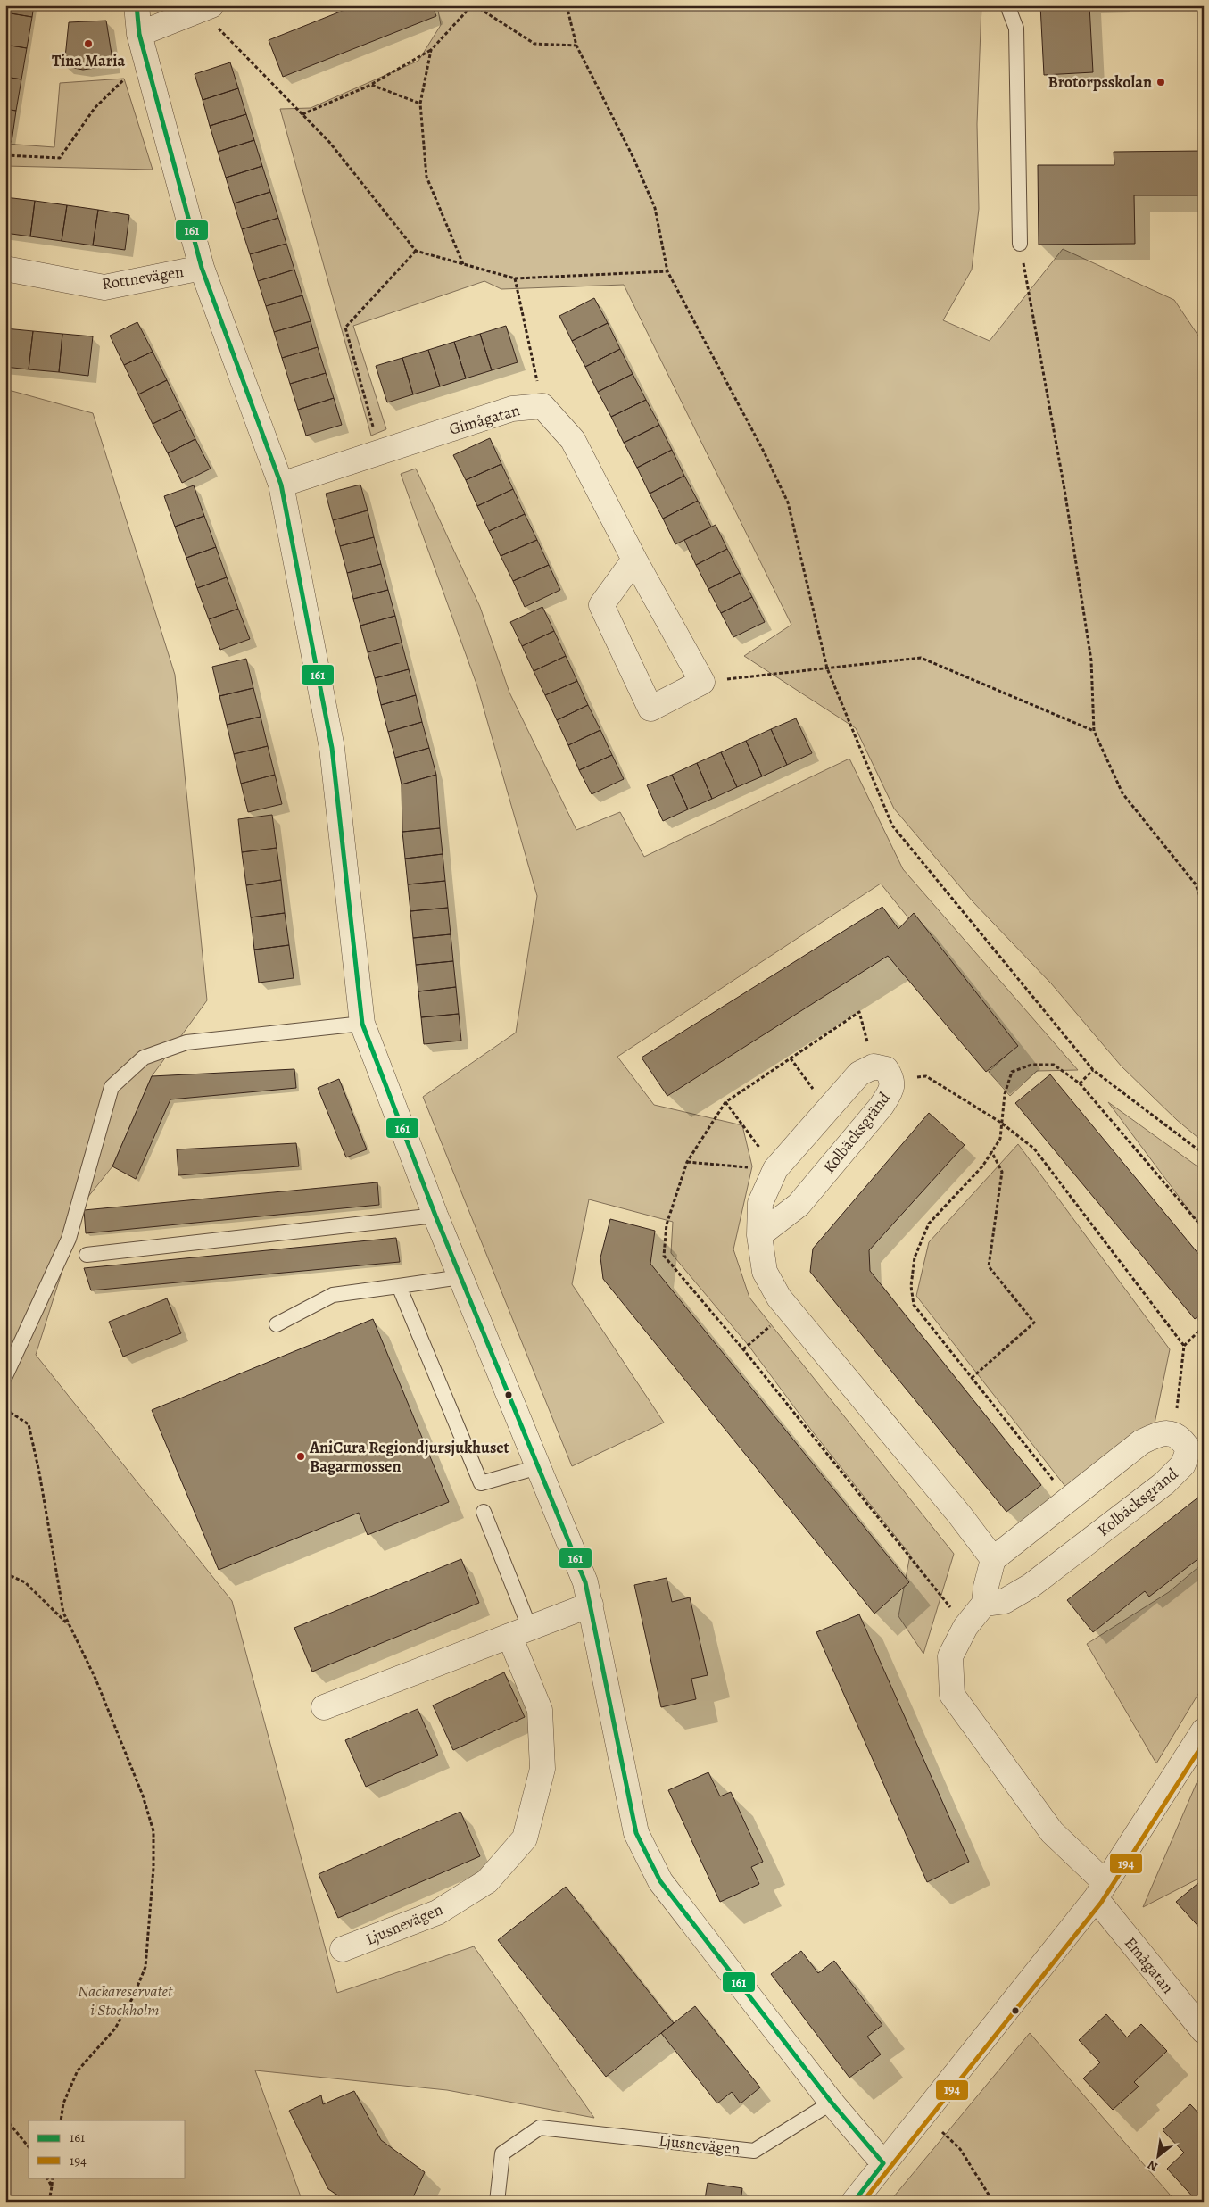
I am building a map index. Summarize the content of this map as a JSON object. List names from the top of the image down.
{
  "streets": {
    "street": [
      "Rottnevägen",
      "Gimågatan",
      "Kolbäcksgränd",
      "Ljusnevägen",
      "Emågatan"
    ]
  },
  "parks": ["Nackareservatet i Stockholm"],
  "places": ["Tina Maria", "Brotorpsskolan", "AniCura Regiondjursjukhuset Bagarmossen"],
  "lines": ["transit line 161", "transit line 194"],
  "legend": ["161", "194"],
  "north": "bottom left"
}
